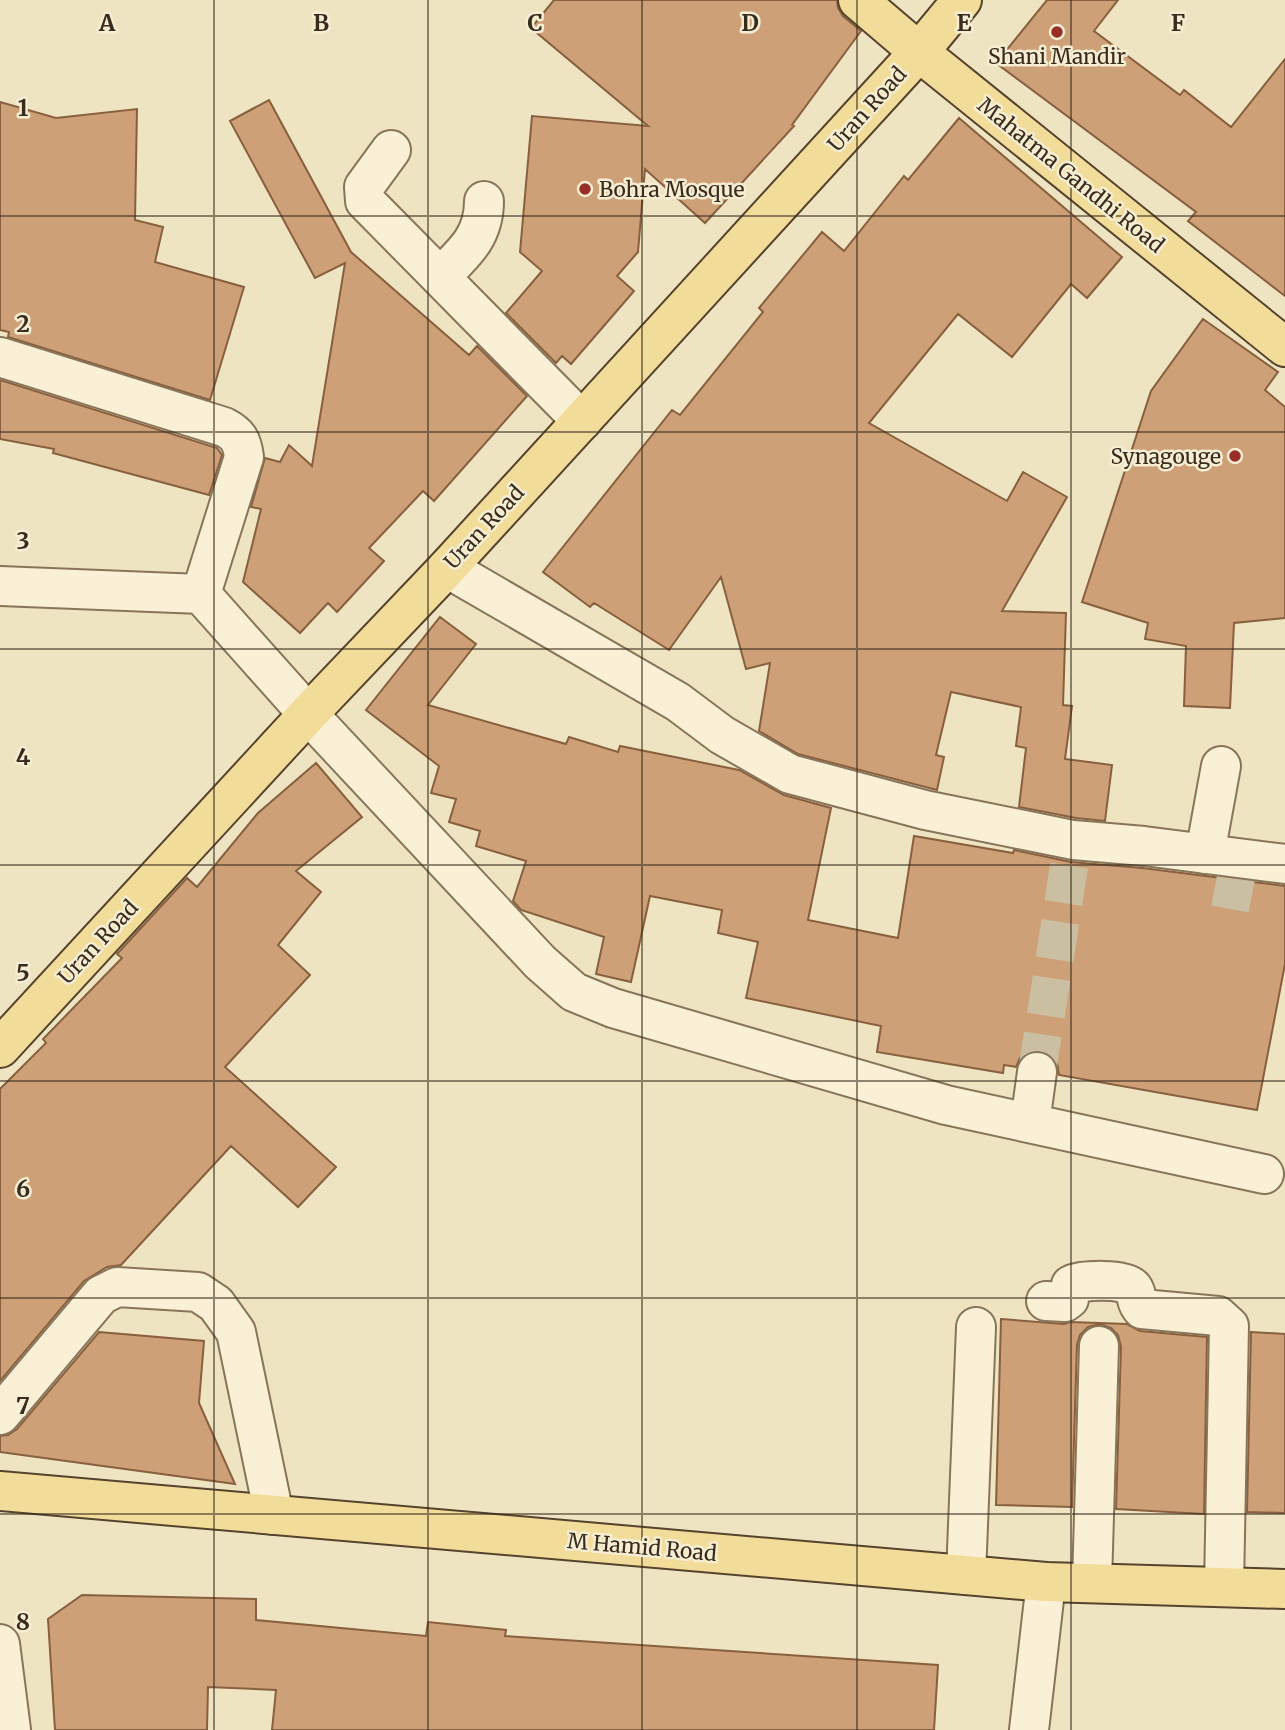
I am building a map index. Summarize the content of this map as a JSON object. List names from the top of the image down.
{
  "streets": {
    "main road": ["Uran Road", "Mahatma Gandhi Road", "M Hamid Road"]
  },
  "crossings": [
    ["Uran Road", "Mahatma Gandhi Road"]
  ],
  "places": ["Shani Mandir", "Bohra Mosque", "Synagouge"],
  "grid": {
    "columns": [
      "A",
      "B",
      "C",
      "D",
      "E",
      "F"
    ],
    "rows": [
      "1",
      "2",
      "3",
      "4",
      "5",
      "6",
      "7",
      "8"
    ]
  }
}
